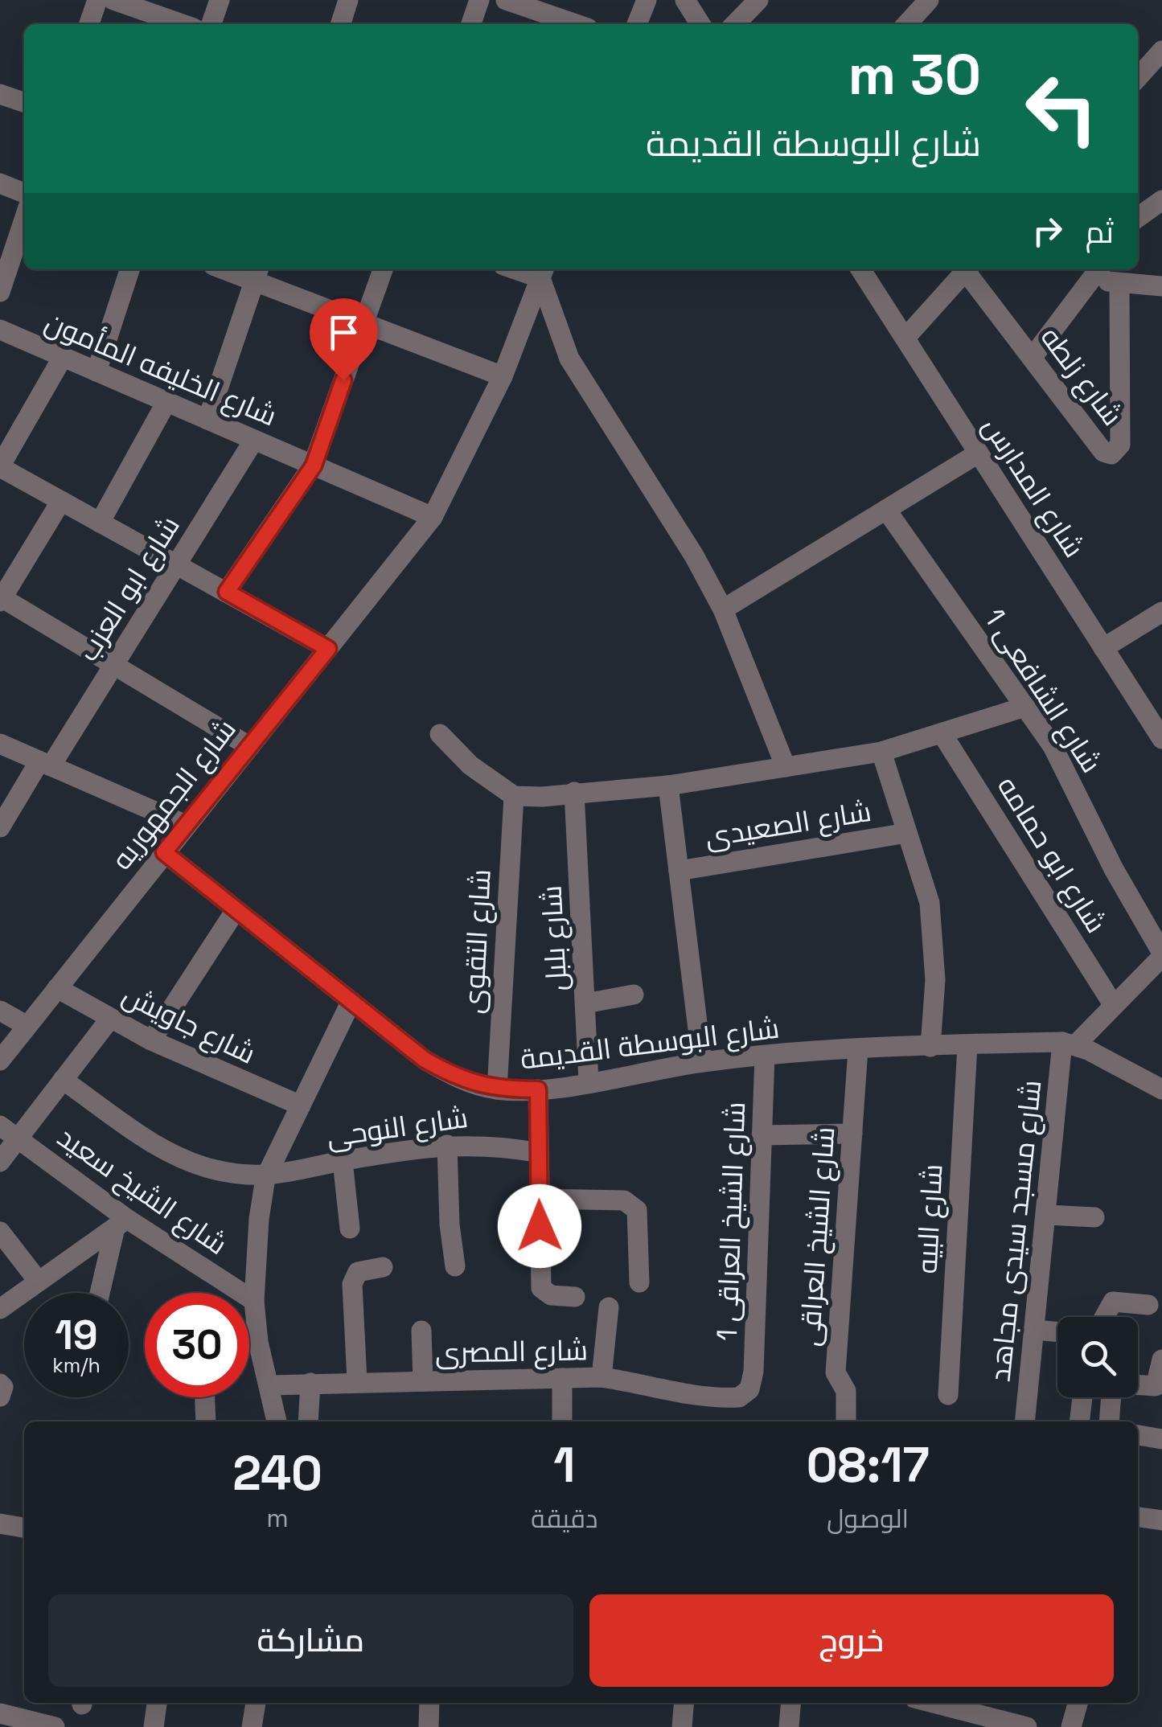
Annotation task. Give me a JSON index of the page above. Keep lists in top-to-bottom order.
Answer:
{
  "streets": {
    "street": [
      "شارع الخليفه المأمون",
      "شارع زلطه",
      "شارع المدارس",
      "شارع ابو العزب",
      "شارع الشافعى 1",
      "شارع الجمهوريه",
      "شارع الصعيدى",
      "شارع ابو حمامه",
      "شارع بلبل",
      "شارع التقوى",
      "شارع جاويش",
      "شارع البوسطة القديمة",
      "شارع النوحى",
      "شارع الشيخ سعيد",
      "شارع البيه",
      "شارع الشيخ العراقى 1",
      "شارع مسجد سيدى مجاهد",
      "شارع الشيخ العراقى",
      "شارع المصرى"
    ]
  },
  "crossings": [
    ["شارع الخليفه المأمون", "شارع ابو العزب"],
    ["شارع الخليفه المأمون", "شارع الجمهوريه"],
    ["شارع الجمهوريه", "شارع جاويش"],
    ["شارع الجمهوريه", "شارع البوسطة القديمة"],
    ["شارع بلبل", "شارع البوسطة القديمة"],
    ["شارع التقوى", "شارع البوسطة القديمة"],
    ["شارع البوسطة القديمة", "شارع البيه"],
    ["شارع البوسطة القديمة", "شارع الشيخ العراقى 1"],
    ["شارع البوسطة القديمة", "شارع مسجد سيدى مجاهد"],
    ["شارع البوسطة القديمة", "شارع الشيخ العراقى"],
    ["شارع الشيخ العراقى 1", "شارع المصرى"]
  ],
  "page": {
    "turn": ["30 m", "شارع البوسطة القديمة"],
    "then": "ثم",
    "speed": "19 km/h",
    "limit": "30",
    "eta": [
      "08:17",
      "الوصول",
      "1",
      "دقيقة",
      "240",
      "m"
    ],
    "buttons": ["خروج", "مشاركة"]
  }
}
